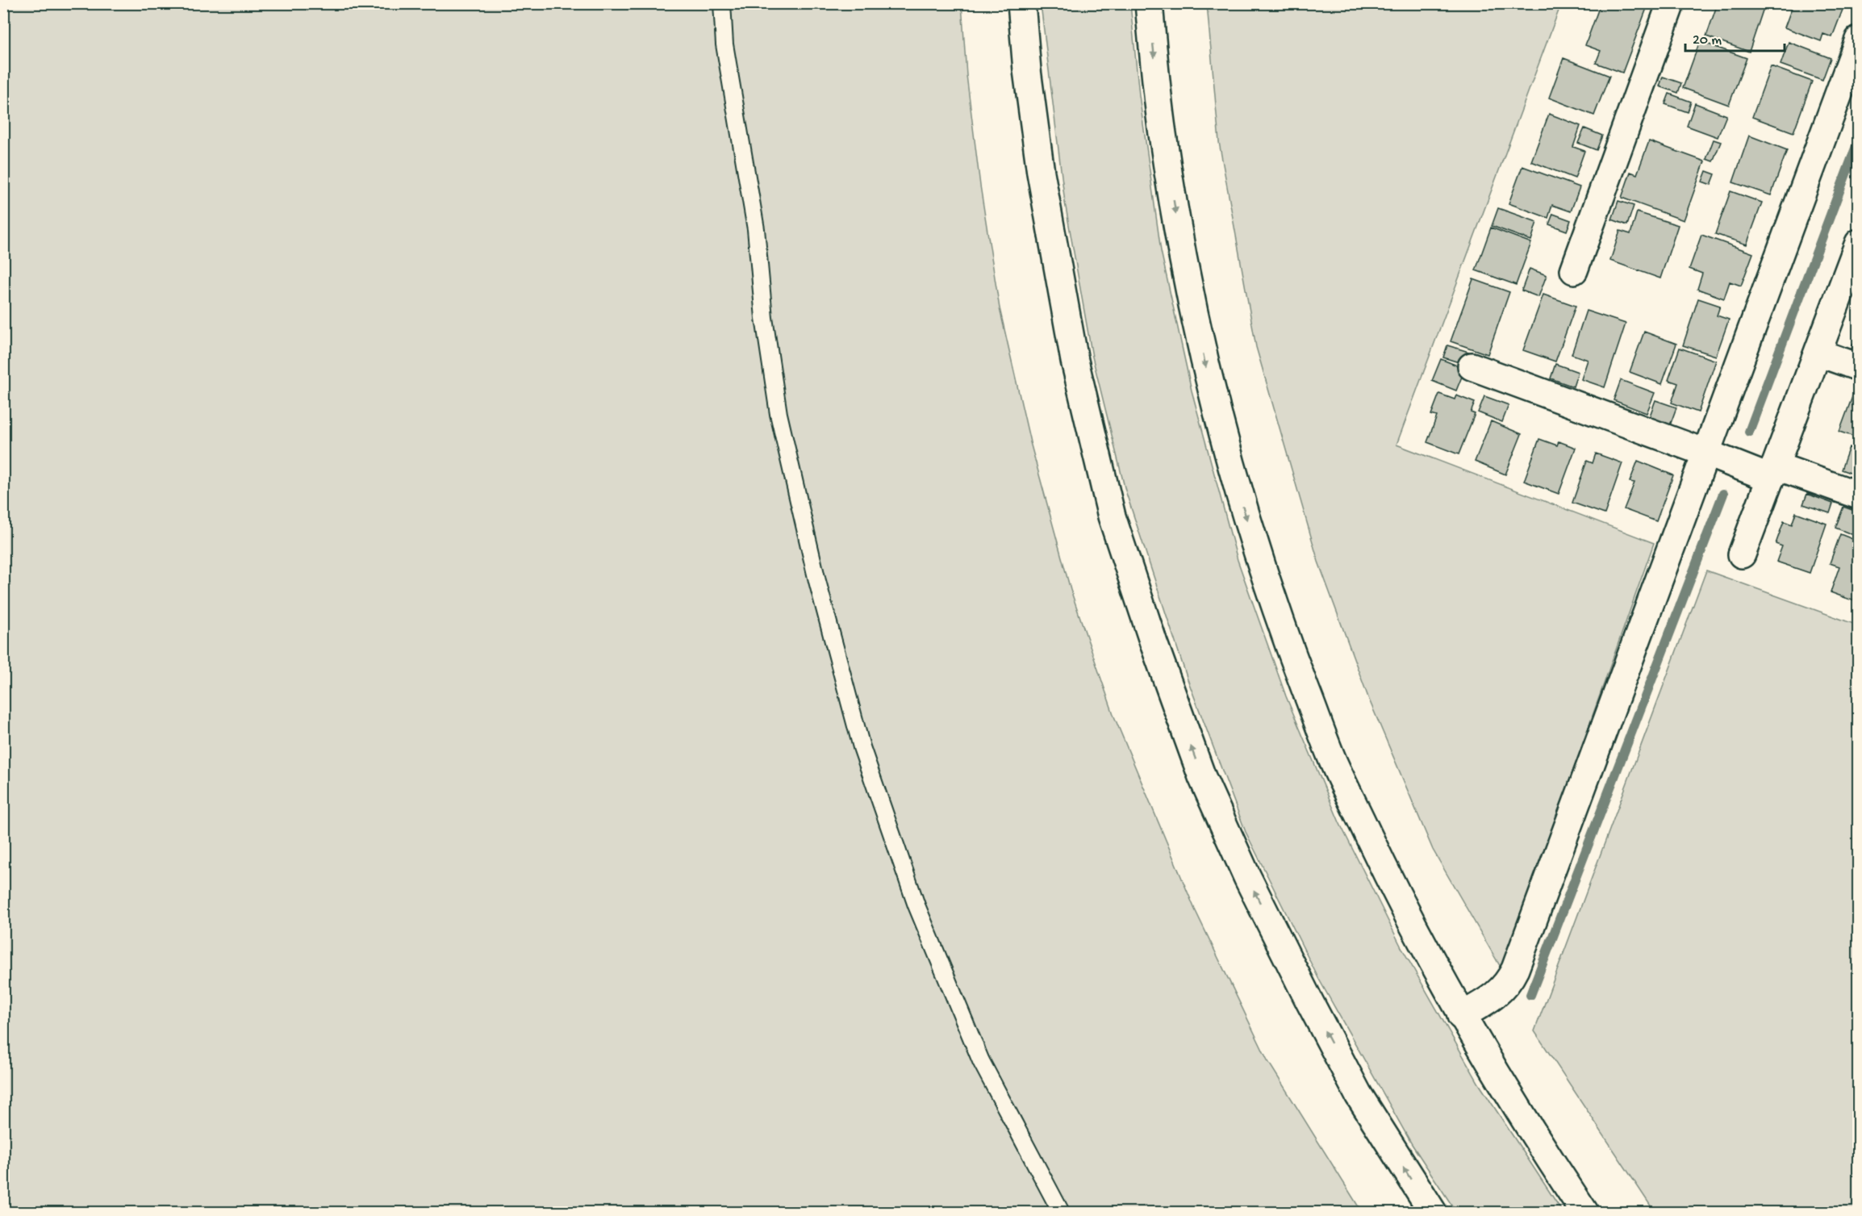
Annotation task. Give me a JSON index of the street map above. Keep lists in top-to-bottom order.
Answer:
{
  "scale_bar": "20 m"
}
